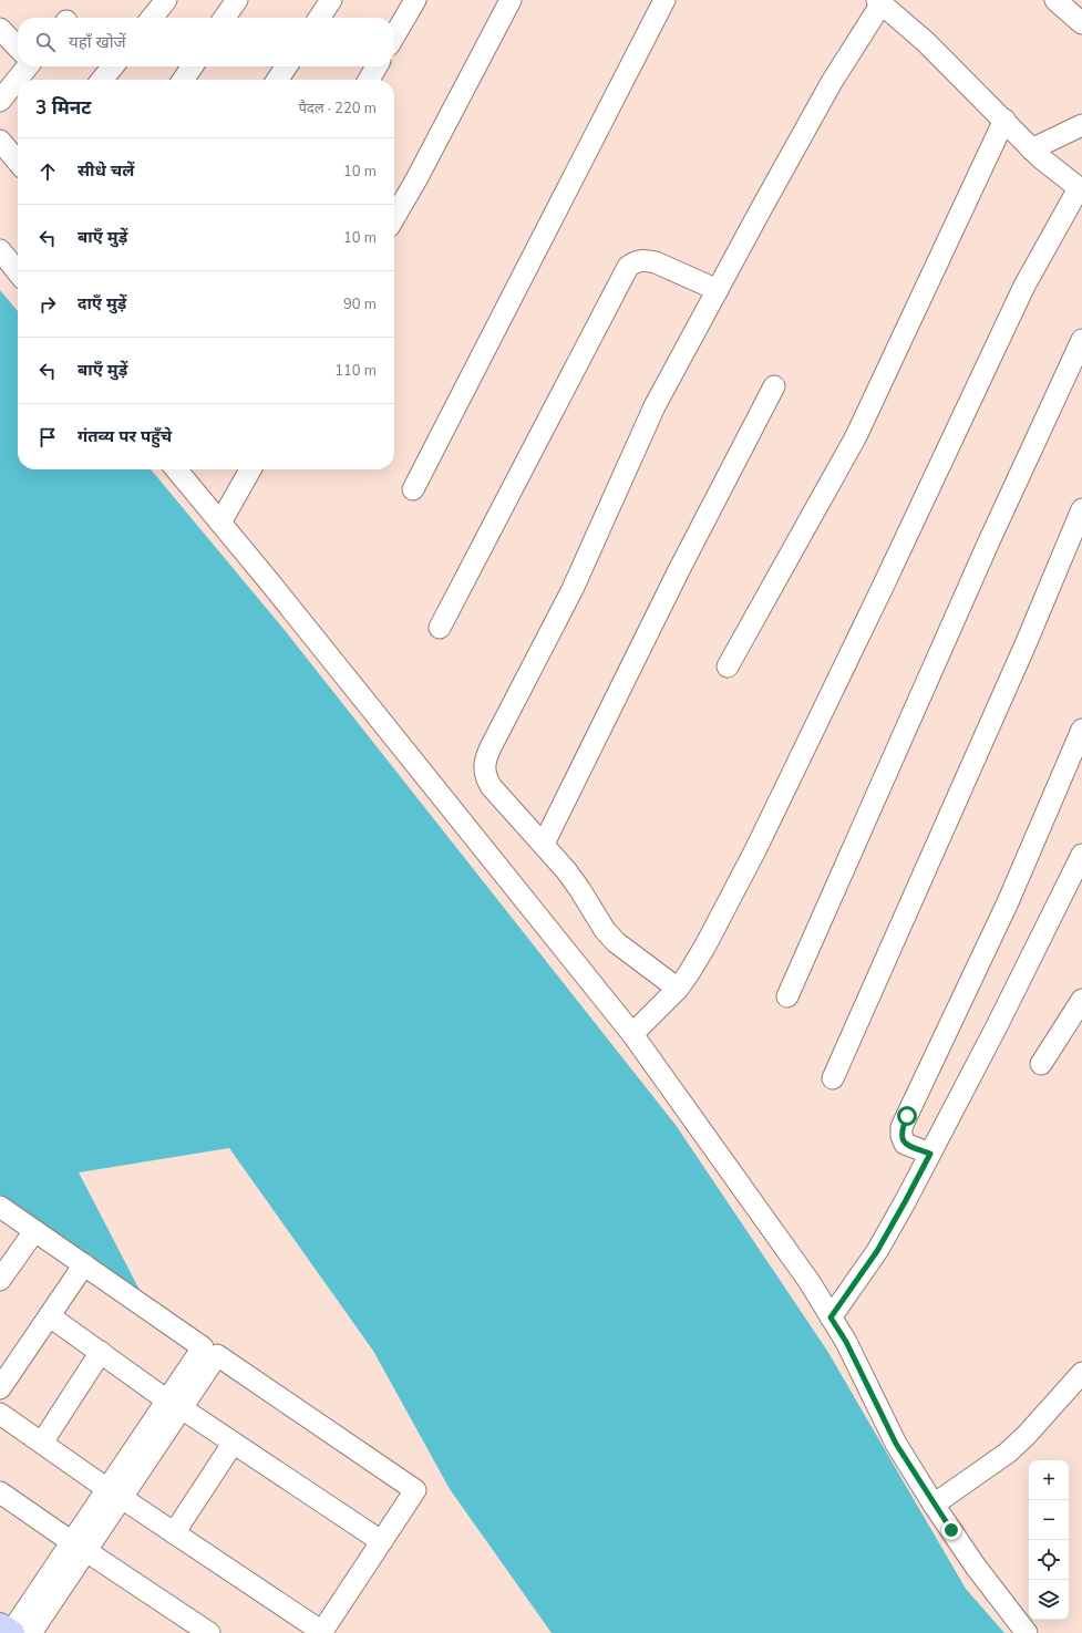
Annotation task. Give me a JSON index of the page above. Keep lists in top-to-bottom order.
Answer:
{
  "page": {
    "search": "यहाँ खोजें",
    "heading": ["3 मिनट", "पैदल · 220 m"],
    "list": [
      ["सीधे चलें", "10 m"],
      ["बाएँ मुड़ें", "10 m"],
      ["दाएँ मुड़ें", "90 m"],
      ["बाएँ मुड़ें", "110 m"],
      "गंतव्य पर पहुँचे"
    ],
    "map_buttons": ["+", "−"]
  }
}
